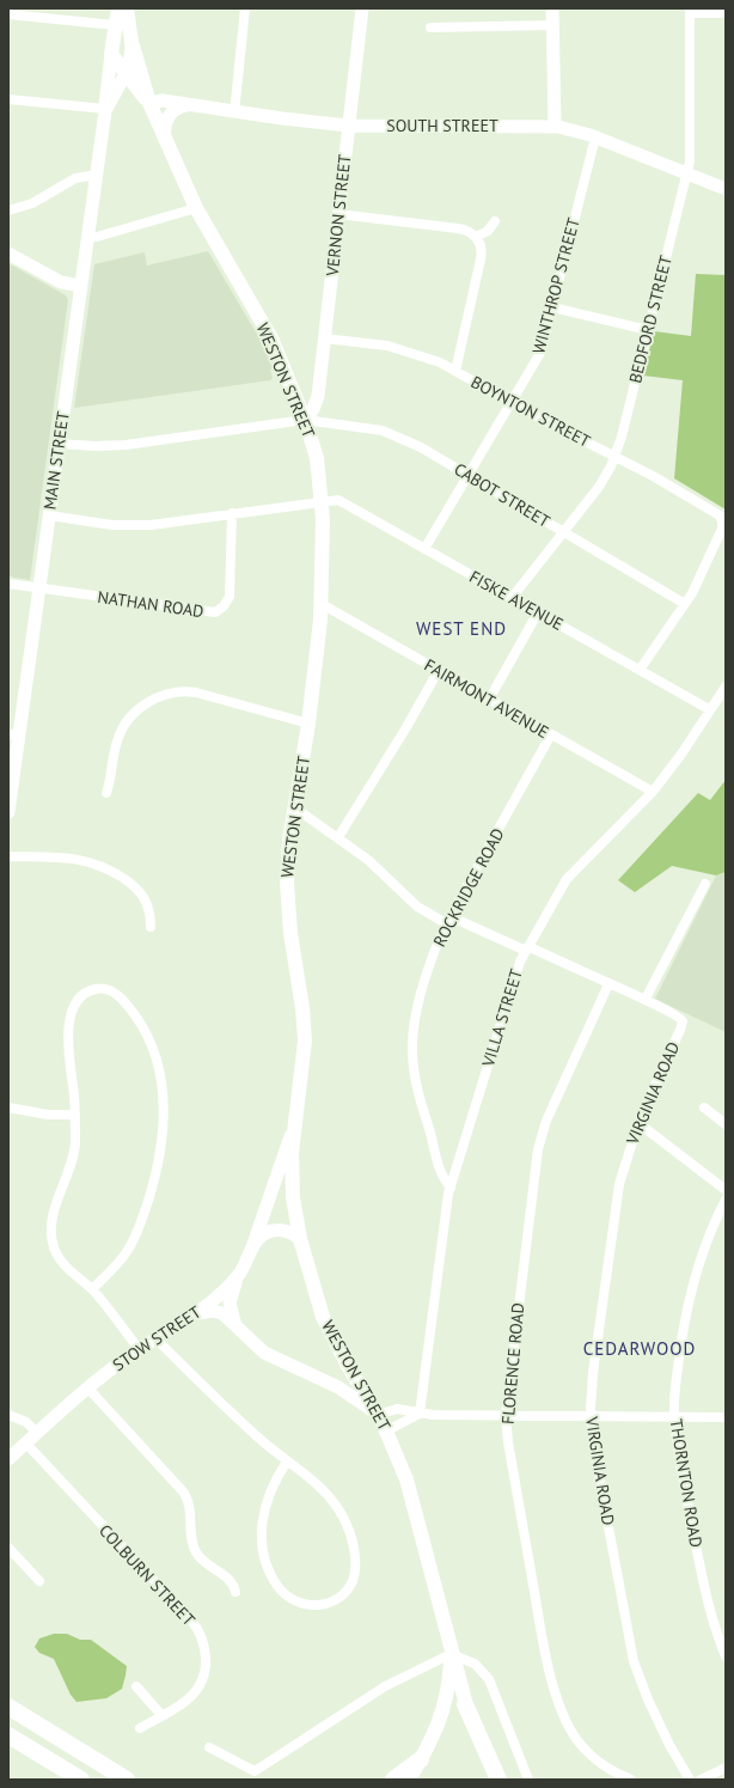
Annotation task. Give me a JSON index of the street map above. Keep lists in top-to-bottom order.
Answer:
{
  "streets": {
    "main road": ["WESTON STREET"],
    "street": [
      "SOUTH STREET",
      "VERNON STREET",
      "WINTHROP STREET",
      "BEDFORD STREET",
      "BOYNTON STREET",
      "MAIN STREET",
      "CABOT STREET",
      "FISKE AVENUE",
      "NATHAN ROAD",
      "FAIRMONT AVENUE",
      "ROCKRIDGE ROAD",
      "VILLA STREET",
      "VIRGINIA ROAD",
      "STOW STREET",
      "FLORENCE ROAD",
      "THORNTON ROAD",
      "COLBURN STREET"
    ]
  },
  "crossings": [
    ["SOUTH STREET", "VERNON STREET"],
    ["SOUTH STREET", "WINTHROP STREET"],
    ["SOUTH STREET", "BEDFORD STREET"],
    ["SOUTH STREET", "WESTON STREET"],
    ["VERNON STREET", "WESTON STREET"],
    ["VERNON STREET", "BOYNTON STREET"],
    ["VERNON STREET", "CABOT STREET"],
    ["WINTHROP STREET", "BOYNTON STREET"],
    ["WINTHROP STREET", "CABOT STREET"],
    ["WINTHROP STREET", "FISKE AVENUE"],
    ["BEDFORD STREET", "BOYNTON STREET"],
    ["BEDFORD STREET", "CABOT STREET"],
    ["BEDFORD STREET", "FISKE AVENUE"],
    ["WESTON STREET", "MAIN STREET"],
    ["WESTON STREET", "CABOT STREET"],
    ["WESTON STREET", "FISKE AVENUE"],
    ["WESTON STREET", "FAIRMONT AVENUE"],
    ["WESTON STREET", "STOW STREET"],
    ["BOYNTON STREET", "CABOT STREET"],
    ["MAIN STREET", "CABOT STREET"],
    ["MAIN STREET", "FISKE AVENUE"],
    ["MAIN STREET", "NATHAN ROAD"],
    ["FISKE AVENUE", "NATHAN ROAD"],
    ["FISKE AVENUE", "VILLA STREET"],
    ["FAIRMONT AVENUE", "ROCKRIDGE ROAD"],
    ["FAIRMONT AVENUE", "VILLA STREET"],
    ["ROCKRIDGE ROAD", "VILLA STREET"],
    ["STOW STREET", "COLBURN STREET"]
  ],
  "districts": ["WEST END", "CEDARWOOD"]
}
